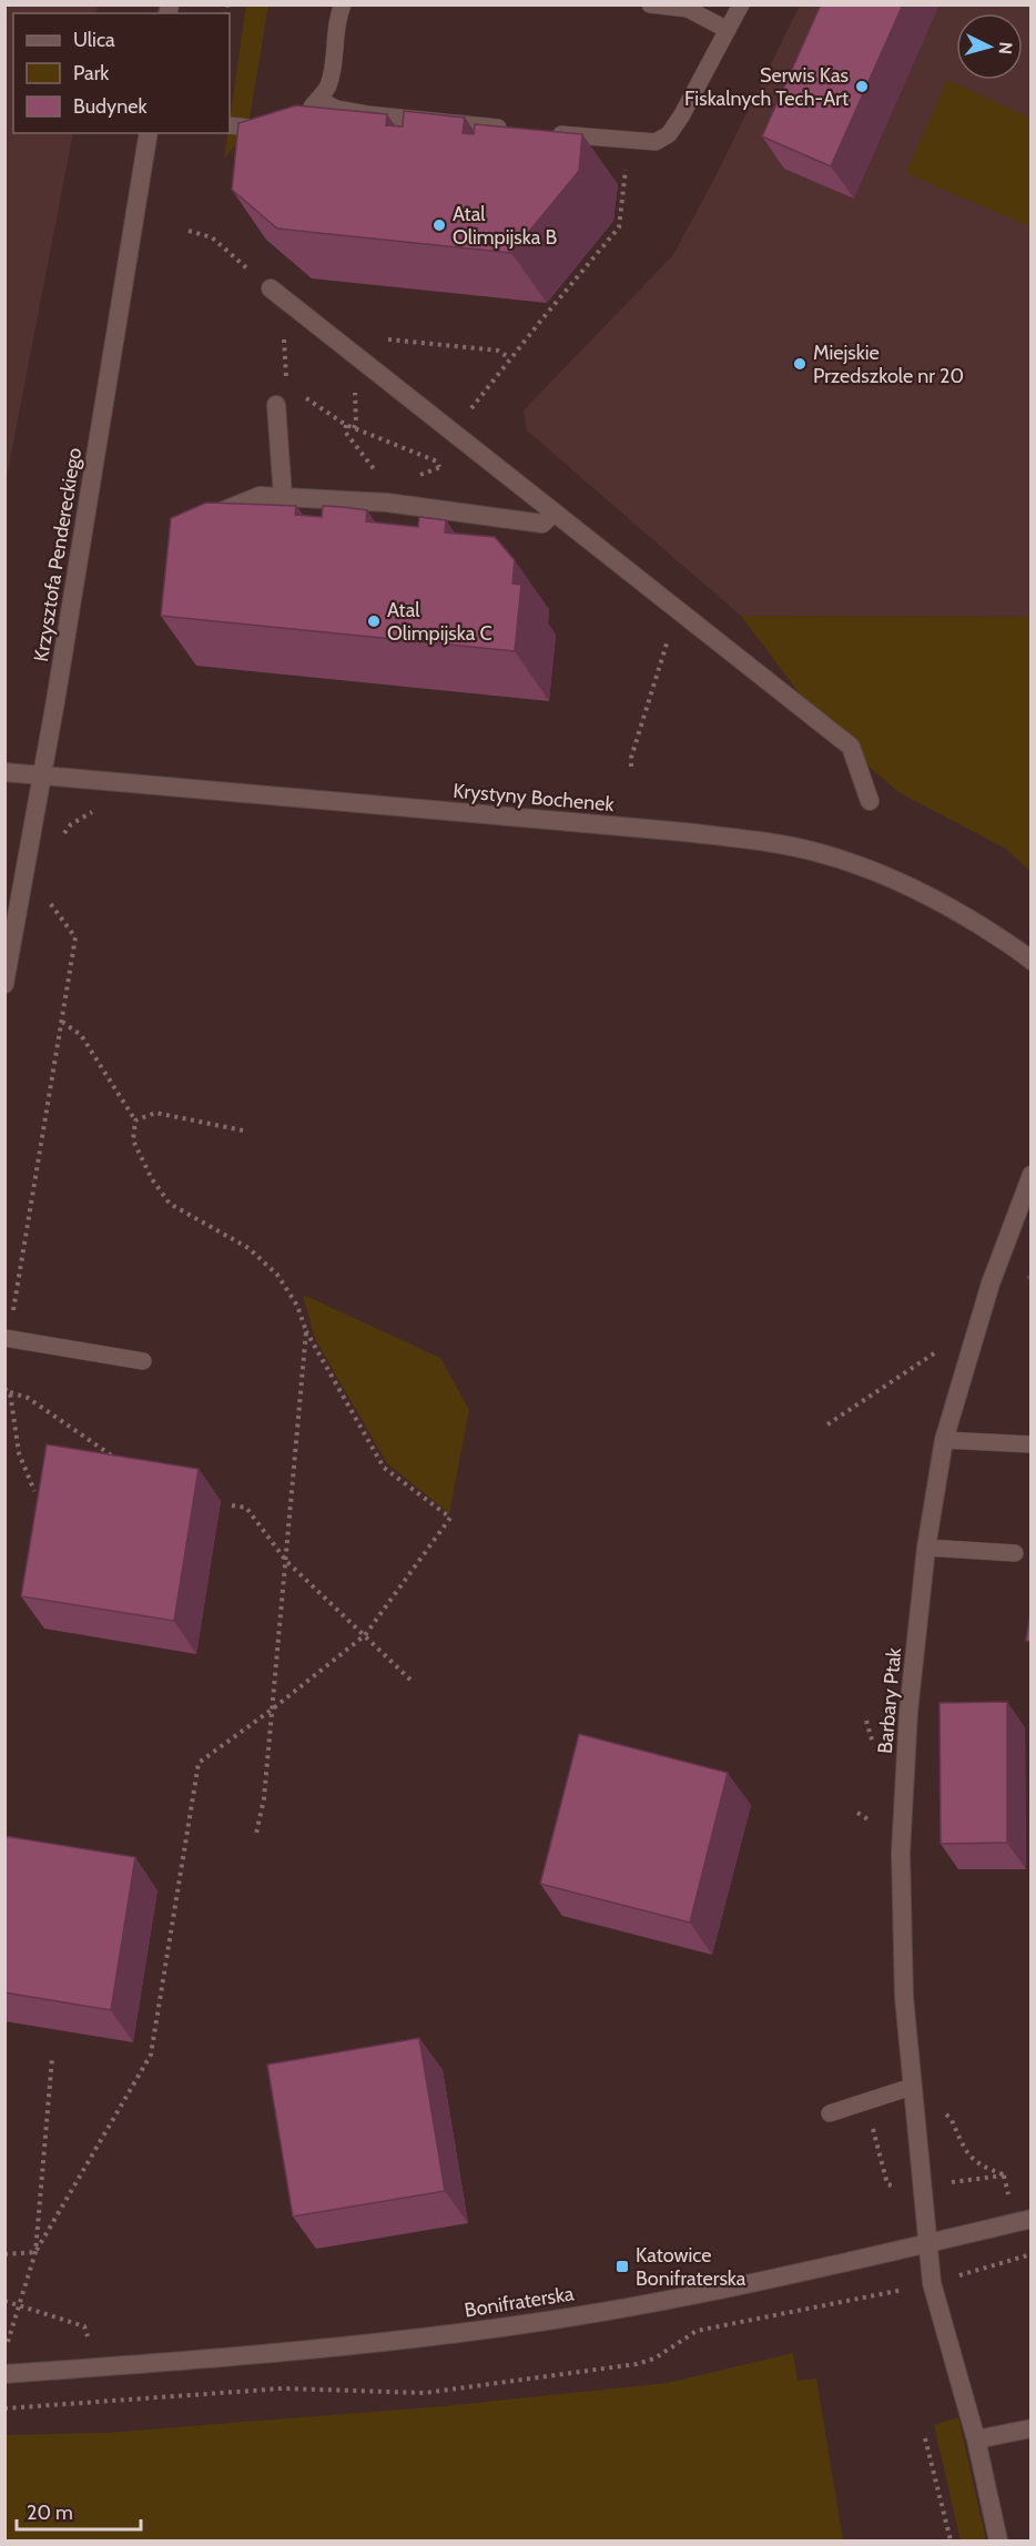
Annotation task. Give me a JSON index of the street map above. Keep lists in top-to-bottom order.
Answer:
{
  "streets": {
    "street": [
      "Krzysztofa Pendereckiego",
      "Krystyny Bochenek",
      "Barbary Ptak",
      "Bonifraterska"
    ]
  },
  "crossings": [
    ["Krzysztofa Pendereckiego", "Krystyny Bochenek"],
    ["Barbary Ptak", "Bonifraterska"]
  ],
  "places": {
    "other": [
      "Serwis Kas Fiskalnych Tech-Art",
      "Atal Olimpijska B",
      "Miejskie Przedszkole nr 20",
      "Atal Olimpijska C"
    ],
    "transit": ["Katowice Bonifraterska"]
  },
  "legend": ["Ulica", "Park", "Budynek"],
  "scale_bar": "20 m",
  "north": "right"
}
